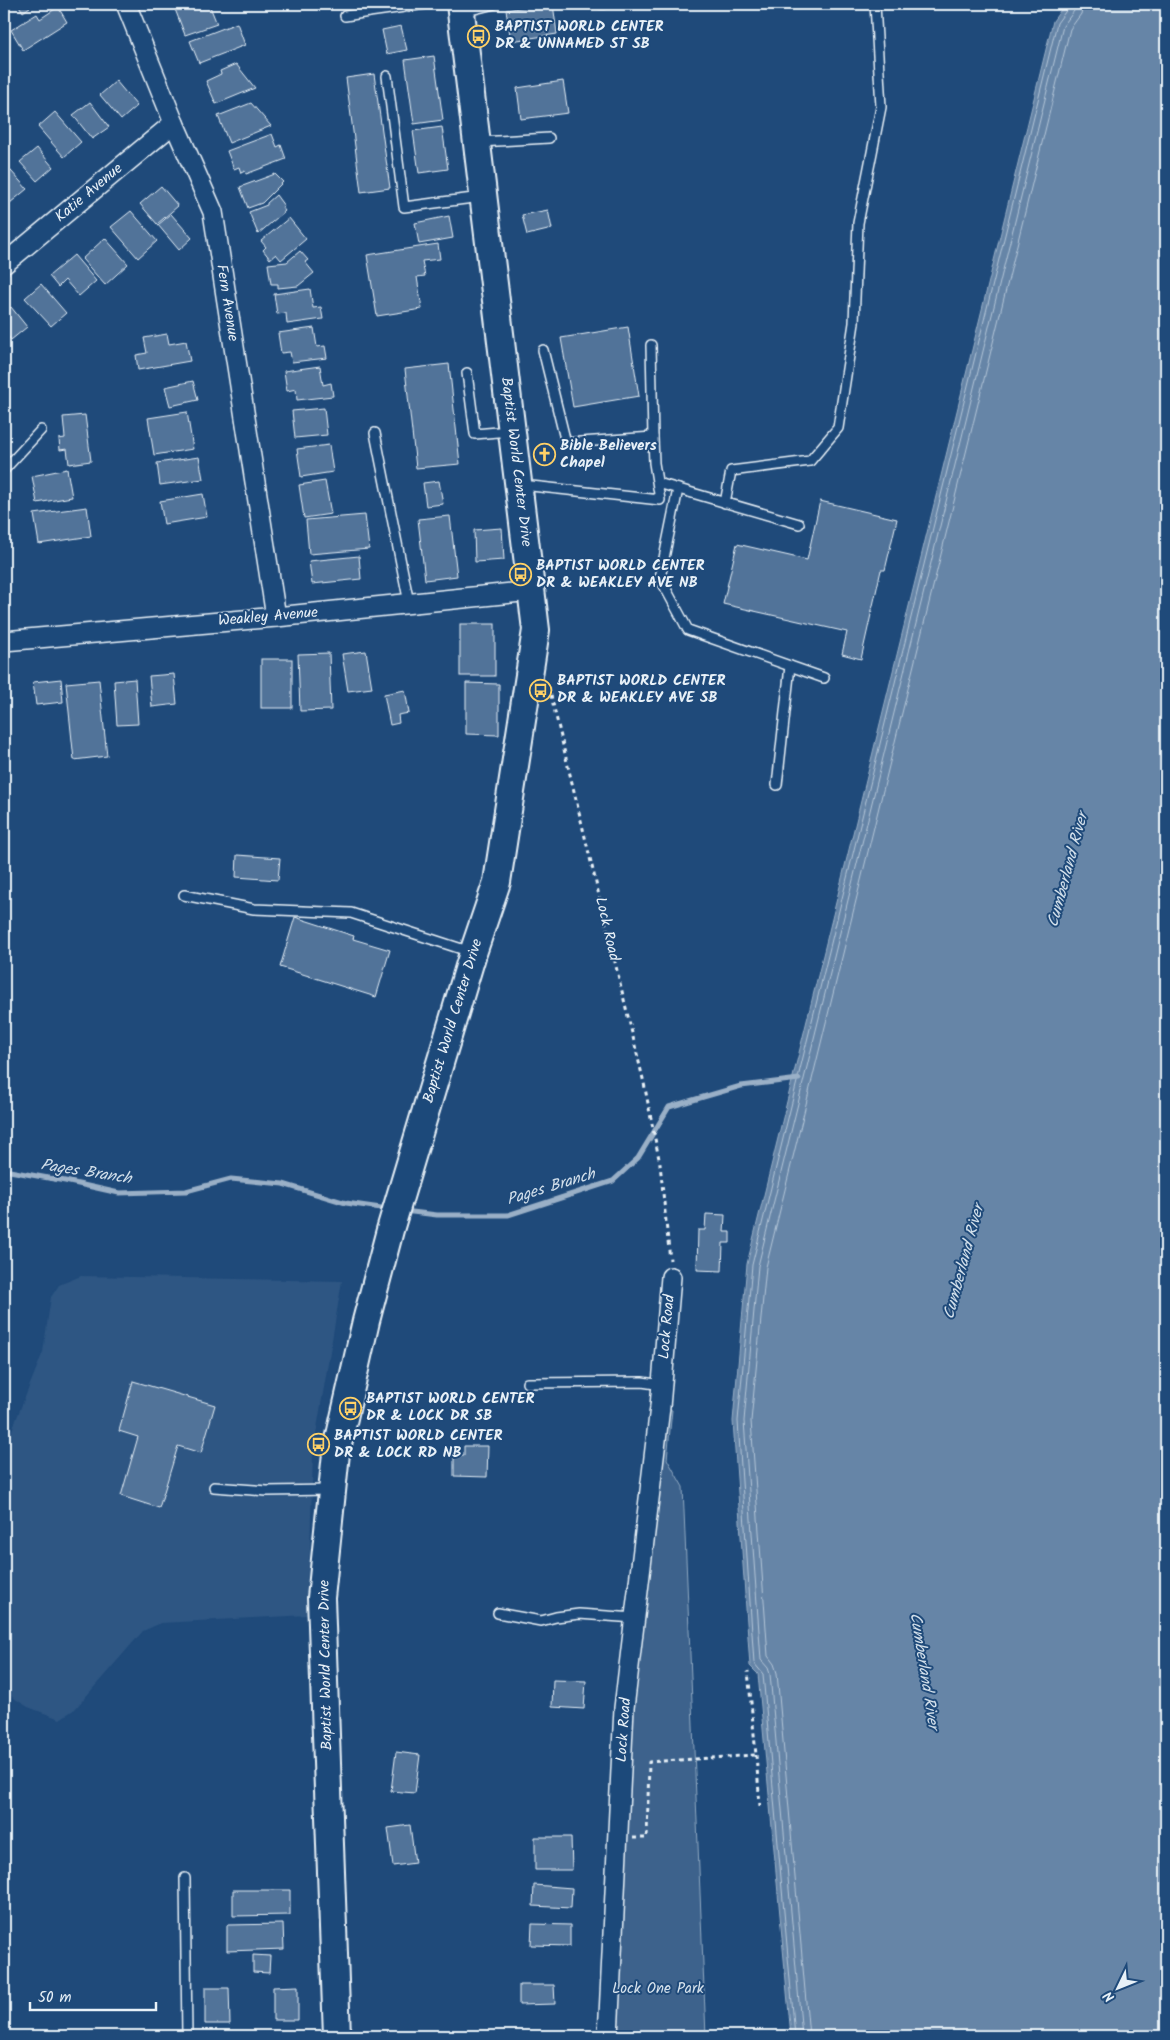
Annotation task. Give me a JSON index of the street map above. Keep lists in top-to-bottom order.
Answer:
{
  "streets": {
    "street": [
      "Katie Avenue",
      "Fern Avenue",
      "Baptist World Center Drive",
      "Weakley Avenue",
      "Lock Road"
    ]
  },
  "crossings": [
    ["Katie Avenue", "Fern Avenue"],
    ["Fern Avenue", "Weakley Avenue"],
    ["Baptist World Center Drive", "Weakley Avenue"]
  ],
  "water": ["Cumberland River", "Pages Branch"],
  "parks": ["Lock One Park"],
  "places": {
    "bus stop": [
      "BAPTIST WORLD CENTER DR & UNNAMED ST SB",
      "BAPTIST WORLD CENTER DR & WEAKLEY AVE NB",
      "BAPTIST WORLD CENTER DR & WEAKLEY AVE SB",
      "BAPTIST WORLD CENTER DR & LOCK DR SB",
      "BAPTIST WORLD CENTER DR & LOCK RD NB"
    ],
    "church": ["Bible Believers Chapel"]
  },
  "scale_bar": "50 m",
  "north": "bottom left"
}
